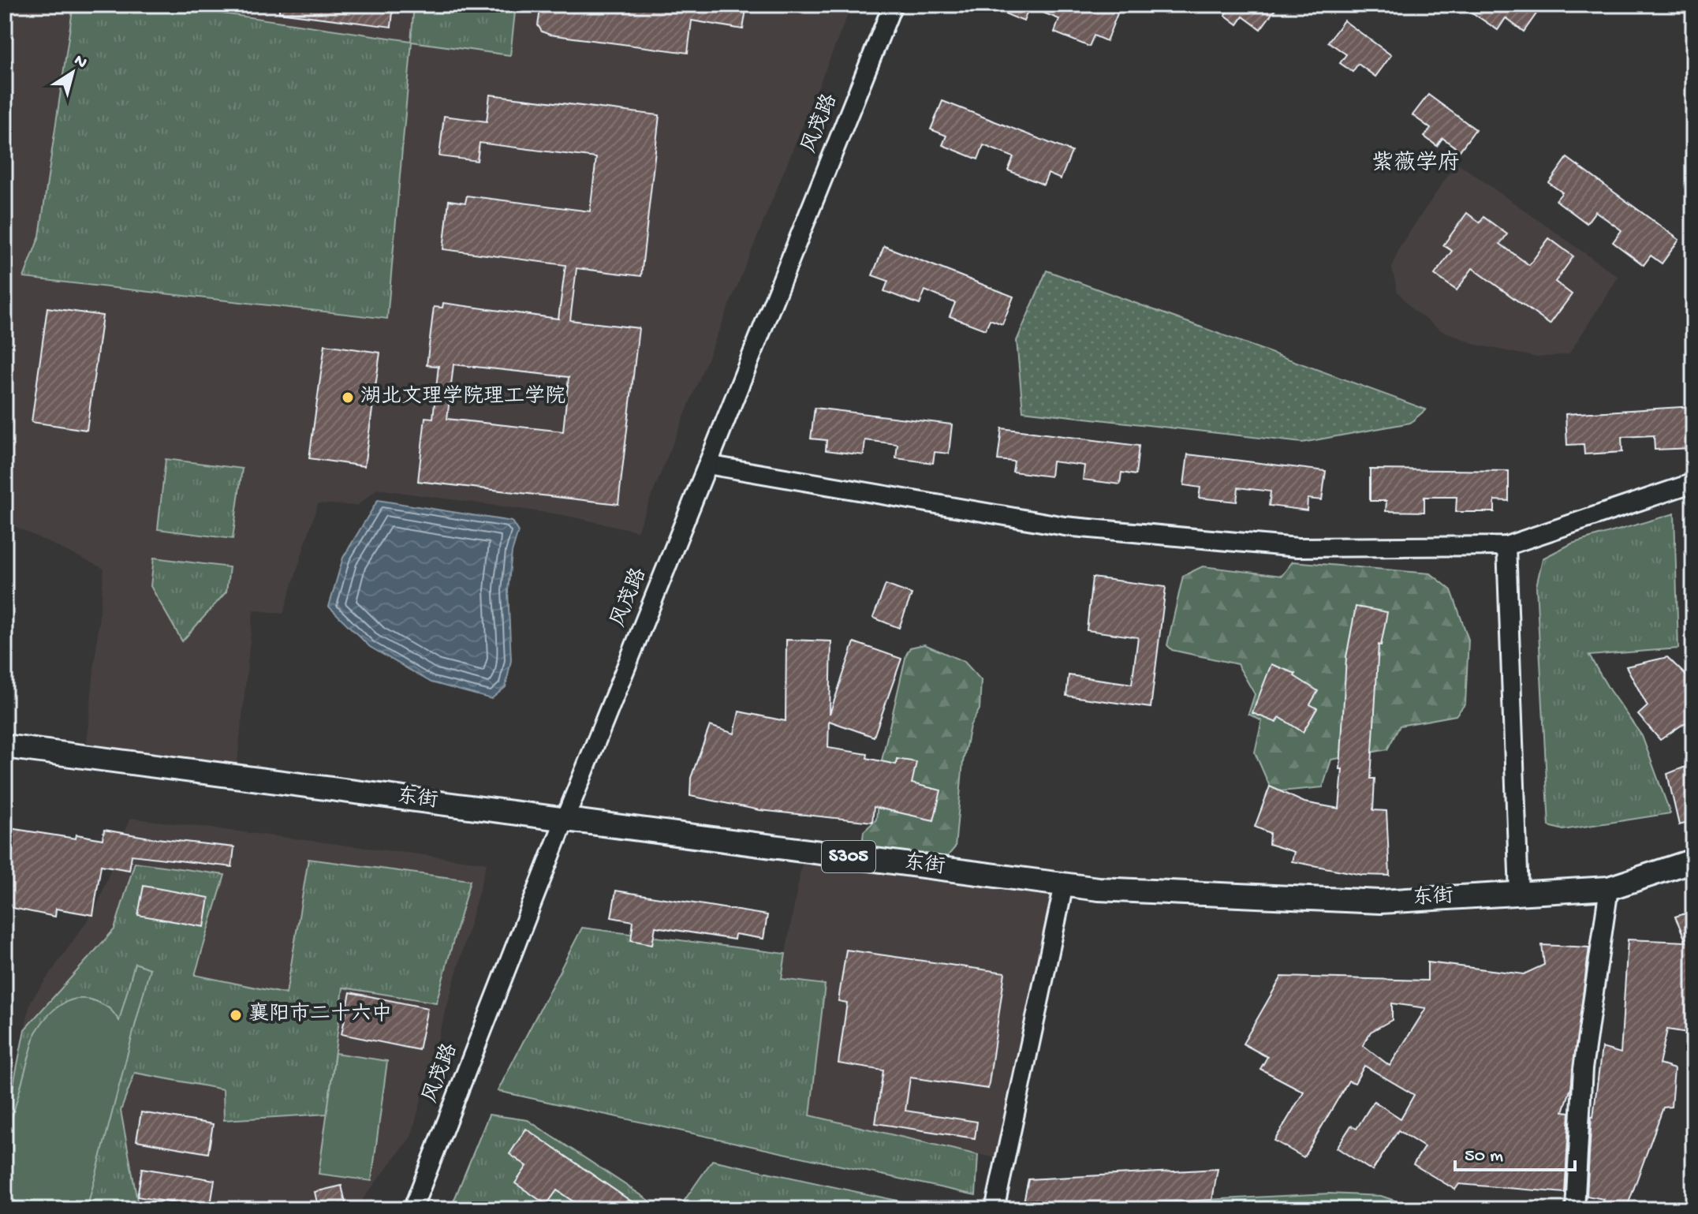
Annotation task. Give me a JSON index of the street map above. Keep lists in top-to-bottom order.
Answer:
{
  "streets": {
    "main road": ["东街", "S305"],
    "street": ["风茂路"]
  },
  "crossings": [
    ["风茂路", "东街"]
  ],
  "districts": ["紫薇学府"],
  "places": ["湖北文理学院理工学院", "襄阳市二十六中"],
  "scale_bar": "50 m",
  "north": "top right"
}
